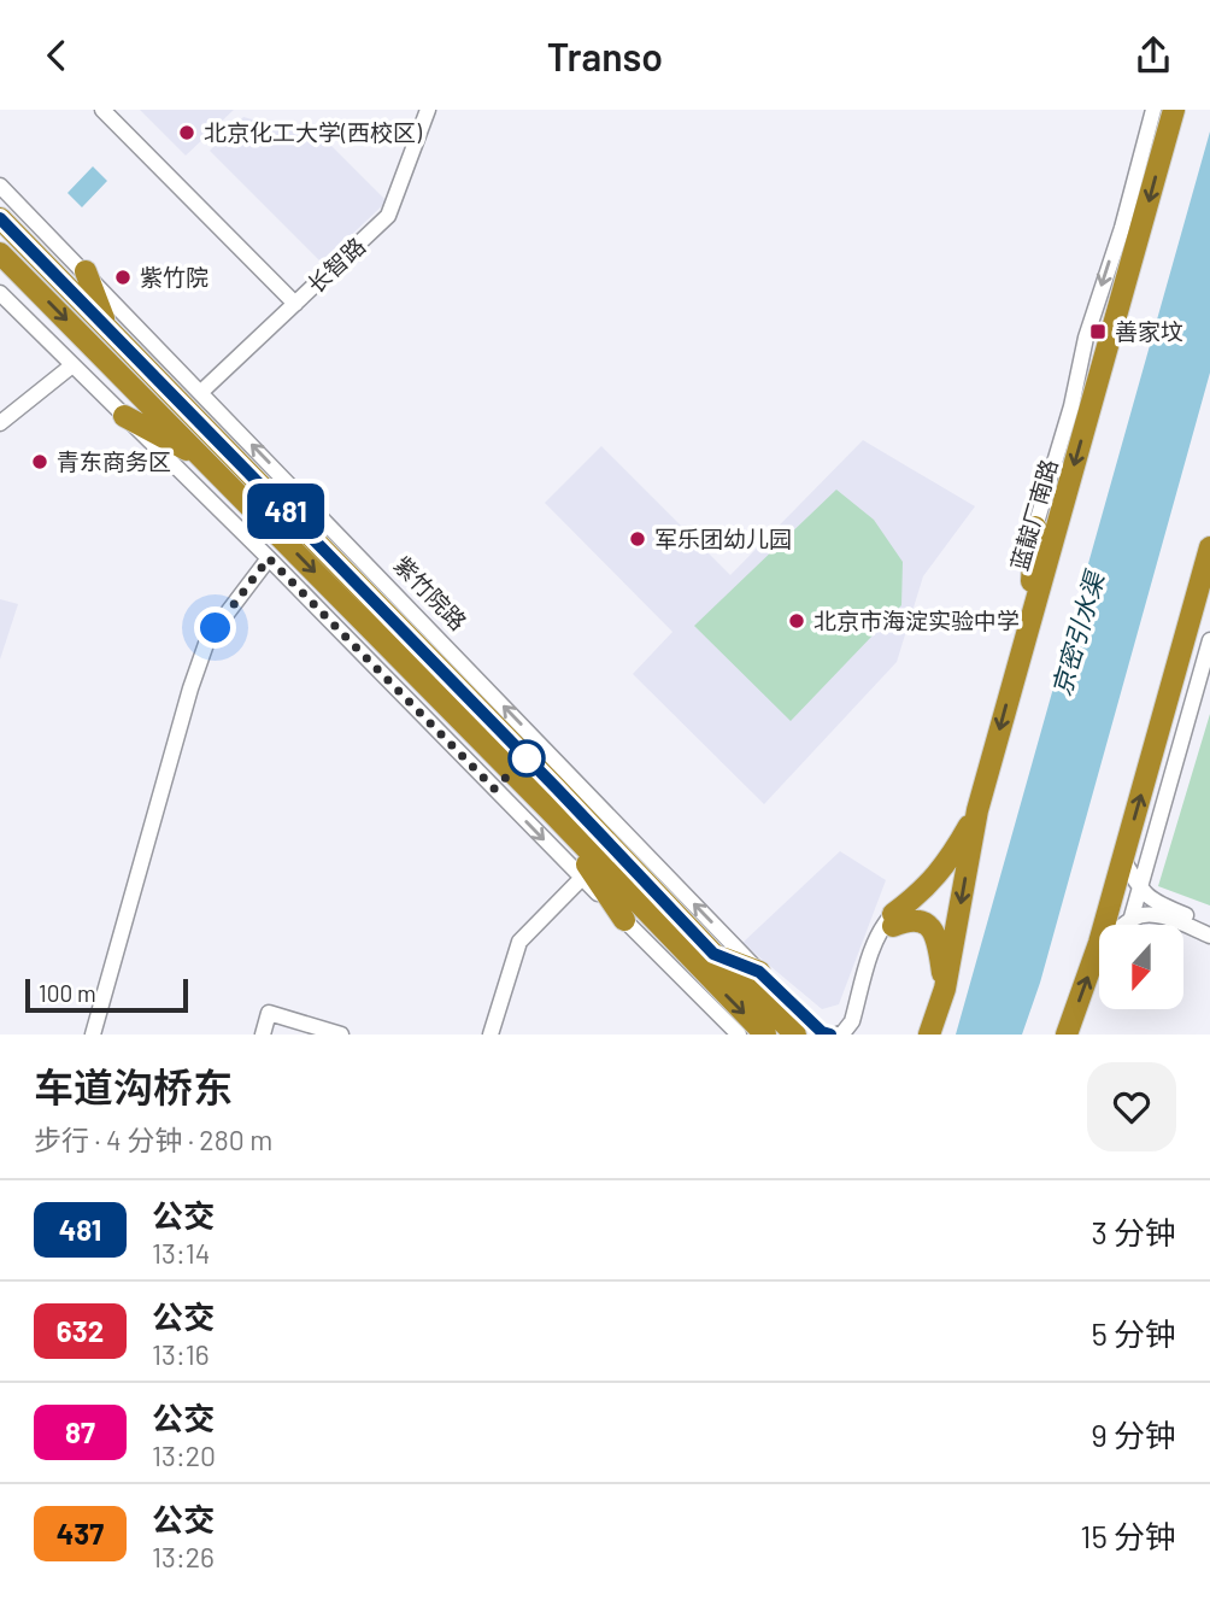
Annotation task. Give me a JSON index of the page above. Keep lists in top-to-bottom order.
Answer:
{
  "streets": {
    "highway": ["蓝靛厂南路", "紫竹院路"],
    "street": ["长智路"]
  },
  "crossings": [
    ["长智路", "紫竹院路"]
  ],
  "one_way": ["蓝靛厂南路"],
  "water": ["京密引水渠"],
  "places": {
    "other": [
      "北京化工大学(西校区)",
      "紫竹院",
      "青东商务区",
      "军乐团幼儿园",
      "北京市海淀实验中学"
    ],
    "transit": ["善家坟"]
  },
  "lines": ["bus line 481"],
  "scale_bar": "100 m",
  "north": "bottom",
  "page": {
    "header": "Transo",
    "on_map": "481",
    "scale": "100 m",
    "heading": ["车道沟桥东", "步行 · 4 分钟 · 280 m"],
    "list": [
      {
        "mark": "481",
        "name": "公交",
        "note": "13:14",
        "value": "3 分钟"
      },
      {
        "mark": "632",
        "name": "公交",
        "note": "13:16",
        "value": "5 分钟"
      },
      {
        "mark": "87",
        "name": "公交",
        "note": "13:20",
        "value": "9 分钟"
      },
      {
        "mark": "437",
        "name": "公交",
        "note": "13:26",
        "value": "15 分钟"
      }
    ]
  }
}
